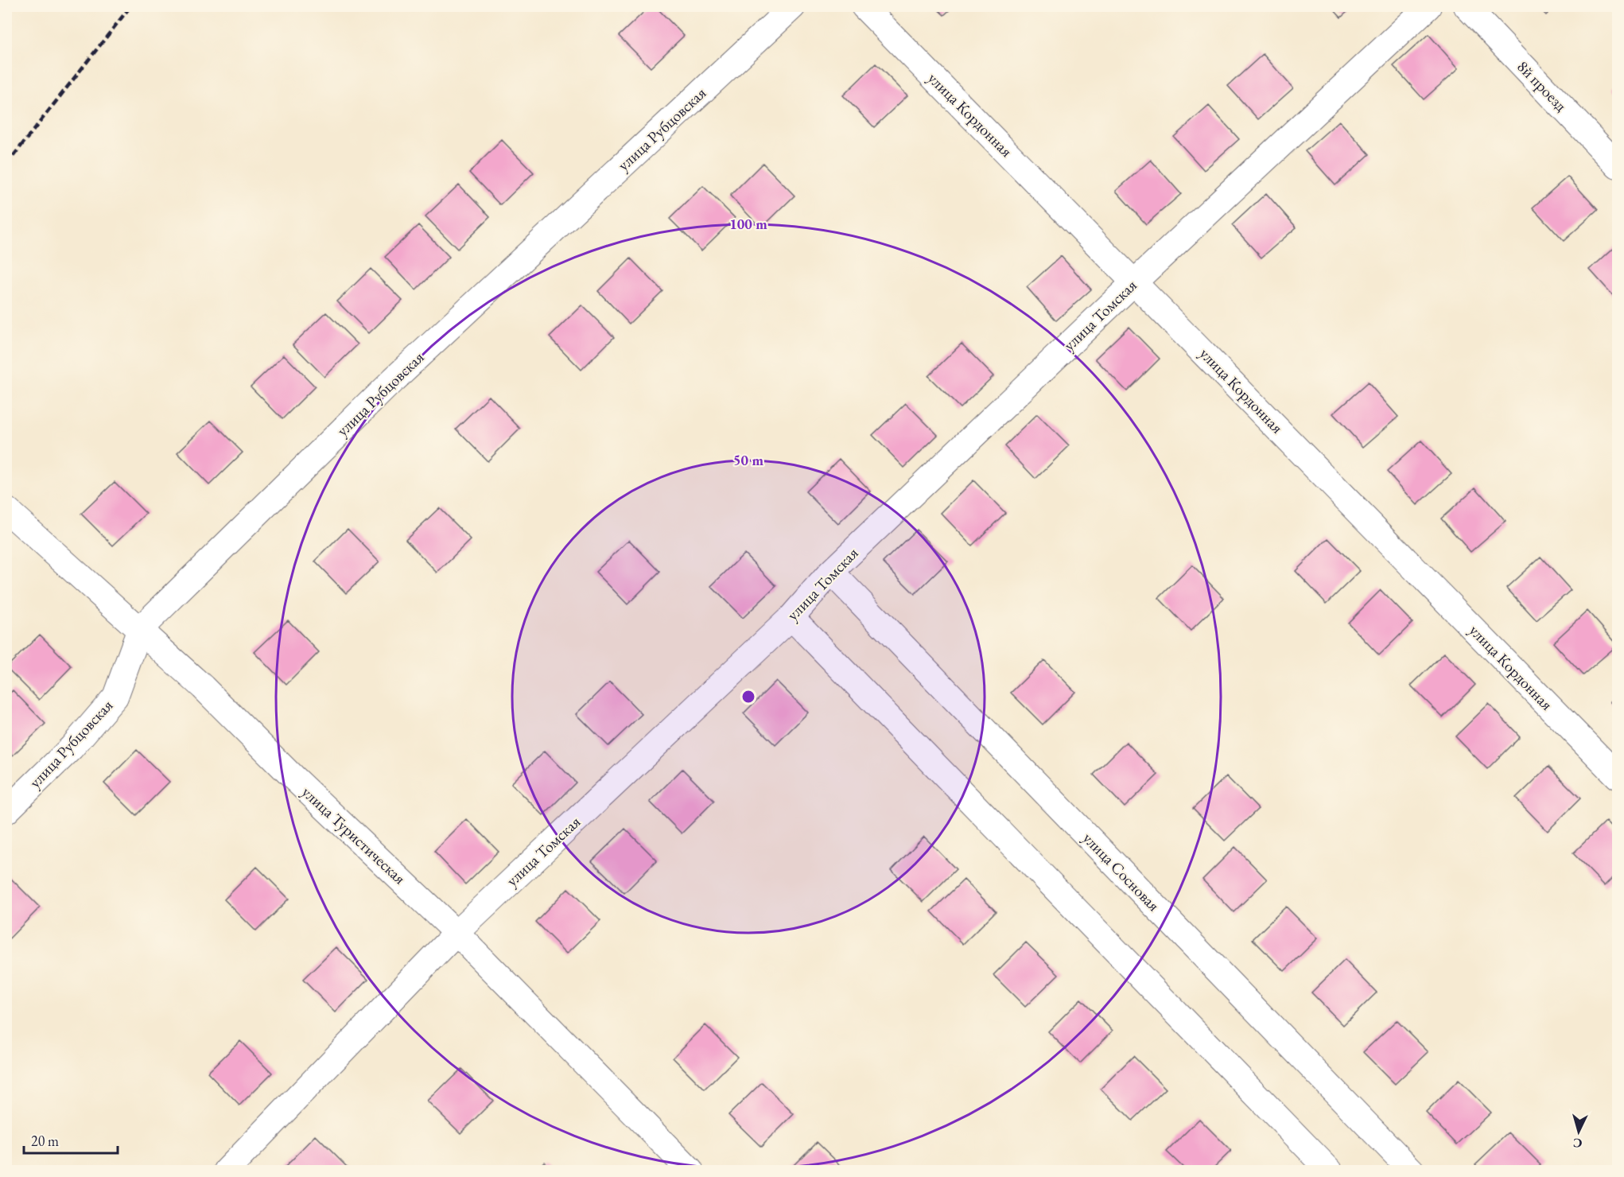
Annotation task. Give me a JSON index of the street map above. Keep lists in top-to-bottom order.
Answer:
{
  "streets": {
    "street": [
      "8й проезд",
      "улица Кордонная",
      "улица Рубцовская",
      "улица Томская",
      "улица Туристическая",
      "улица Сосновая"
    ]
  },
  "crossings": [
    ["улица Кордонная", "улица Томская"],
    ["улица Рубцовская", "улица Туристическая"],
    ["улица Томская", "улица Туристическая"],
    ["улица Томская", "улица Сосновая"]
  ],
  "scale_bar": "20 m",
  "north": "bottom",
  "rings": ["100 m", "50 m"]
}
